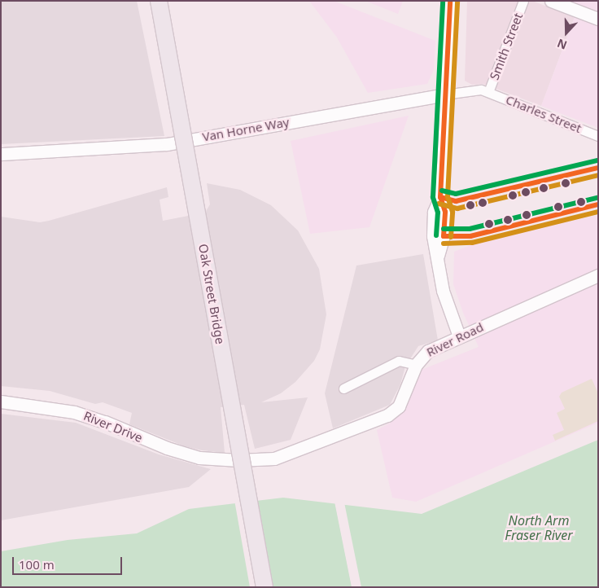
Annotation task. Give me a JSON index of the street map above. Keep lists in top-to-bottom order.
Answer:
{
  "streets": {
    "highway": ["Oak Street Bridge"],
    "street": [
      "Smith Street",
      "Charles Street",
      "Van Horne Way",
      "River Road",
      "River Drive"
    ]
  },
  "crossings": [
    ["Smith Street", "Charles Street"],
    ["Smith Street", "Van Horne Way"],
    ["Charles Street", "Van Horne Way"],
    ["River Road", "River Drive"]
  ],
  "water": ["North Arm Fraser River"],
  "scale_bar": "100 m",
  "north": "bottom"
}
